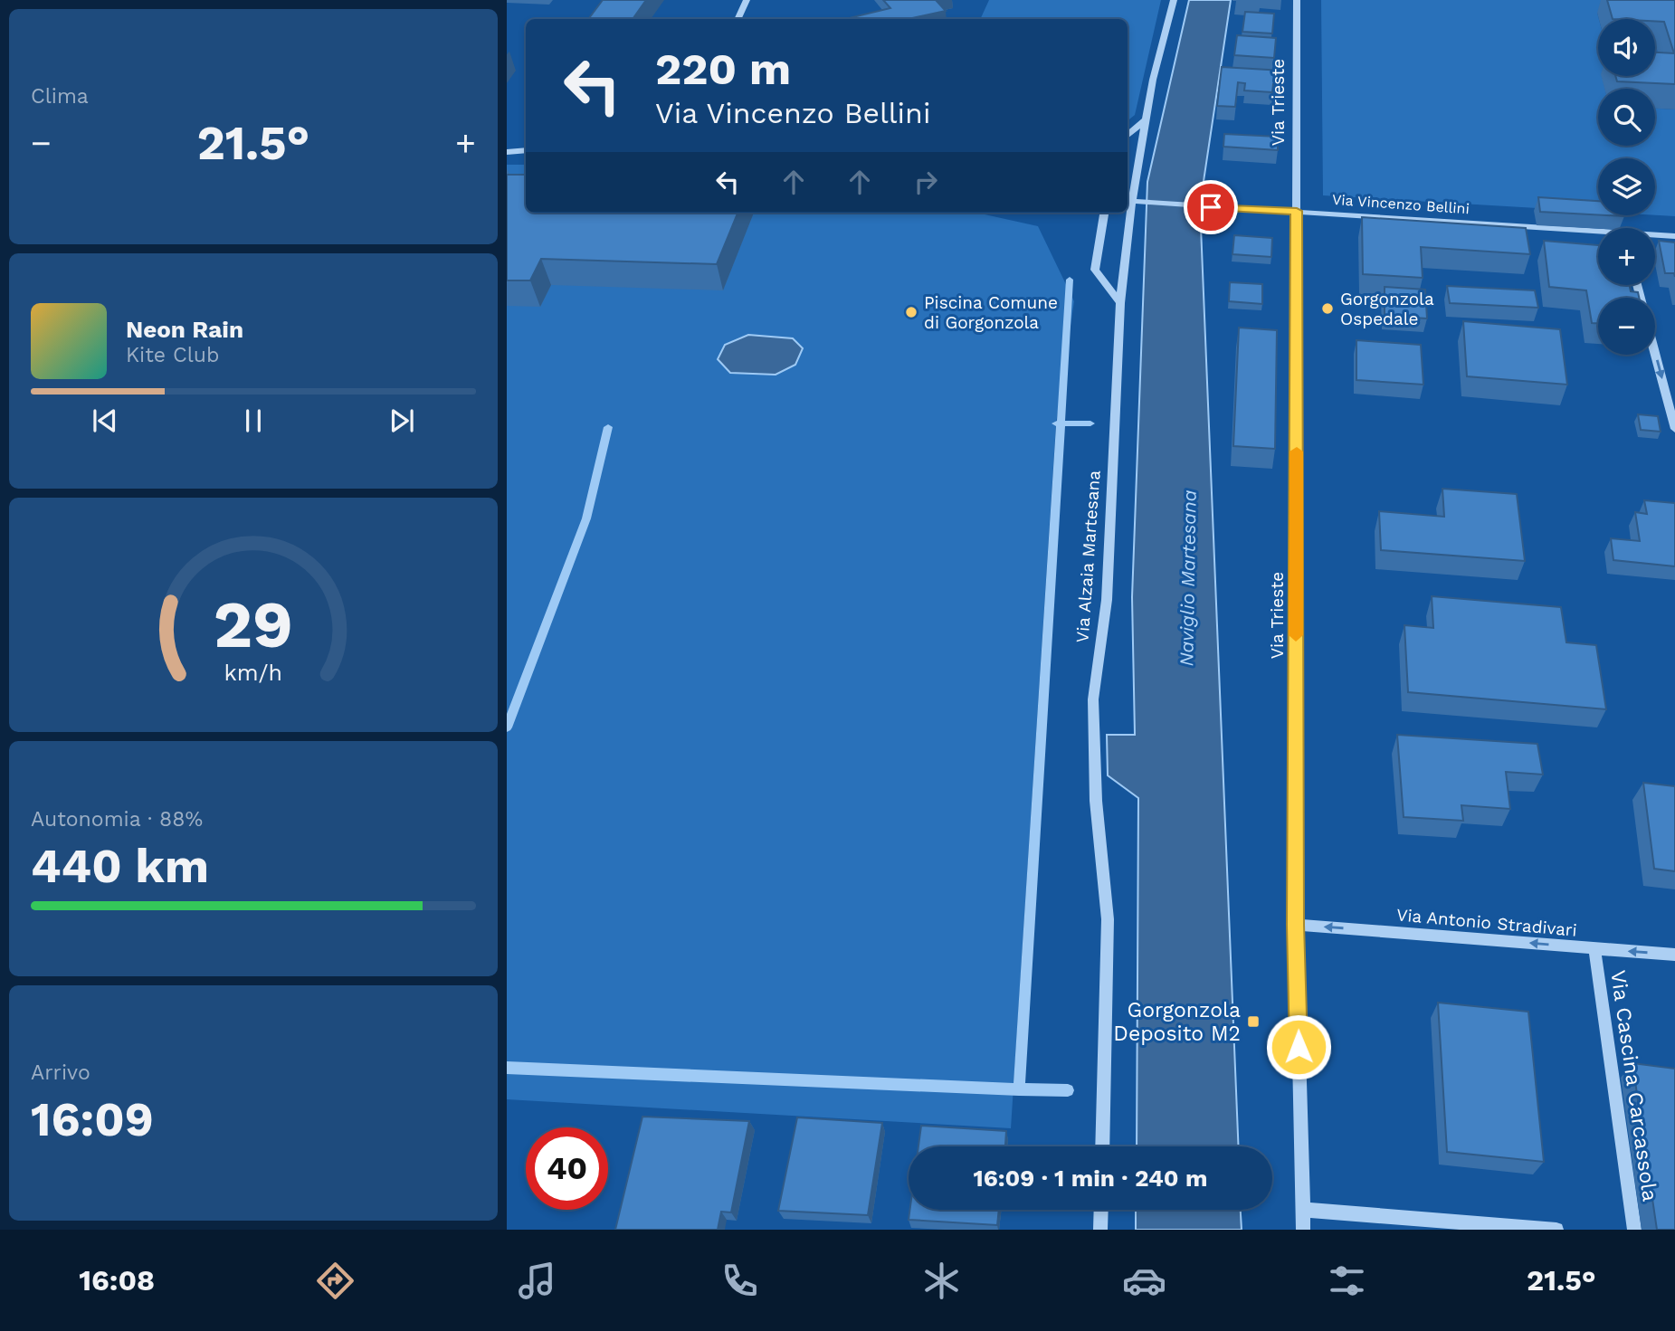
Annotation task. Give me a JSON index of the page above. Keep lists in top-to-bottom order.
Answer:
{
  "streets": {
    "street": [
      "Via Trieste",
      "Via Vincenzo Bellini",
      "Via Alzaia Martesana",
      "Via Antonio Stradivari",
      "Via Cascina Carcassola"
    ]
  },
  "crossings": [
    ["Via Trieste", "Via Vincenzo Bellini"],
    ["Via Trieste", "Via Antonio Stradivari"],
    ["Via Antonio Stradivari", "Via Cascina Carcassola"]
  ],
  "one_way": ["Via Antonio Stradivari"],
  "water": ["Naviglio Martesana"],
  "places": {
    "other": ["Gorgonzola Ospedale", "Piscina Comune di Gorgonzola"],
    "transit": ["Gorgonzola Deposito M2"]
  },
  "page": {
    "tile": [
      "Clima",
      ["Autonomia · 88%", "440 km"],
      ["Arrivo", "16:09"]
    ],
    "map_buttons": ["+", "−"],
    "turn": ["220 m", "Via Vincenzo Bellini"],
    "heat": ["−", "21.5°", "+"],
    "song": ["Neon Rain", "Kite Club"],
    "limit": "40",
    "trip": "16:09 · 1 min · 240 m",
    "tabs": ["16:08", "21.5°"],
    "gauge": ["29", "km/h"]
  }
}
